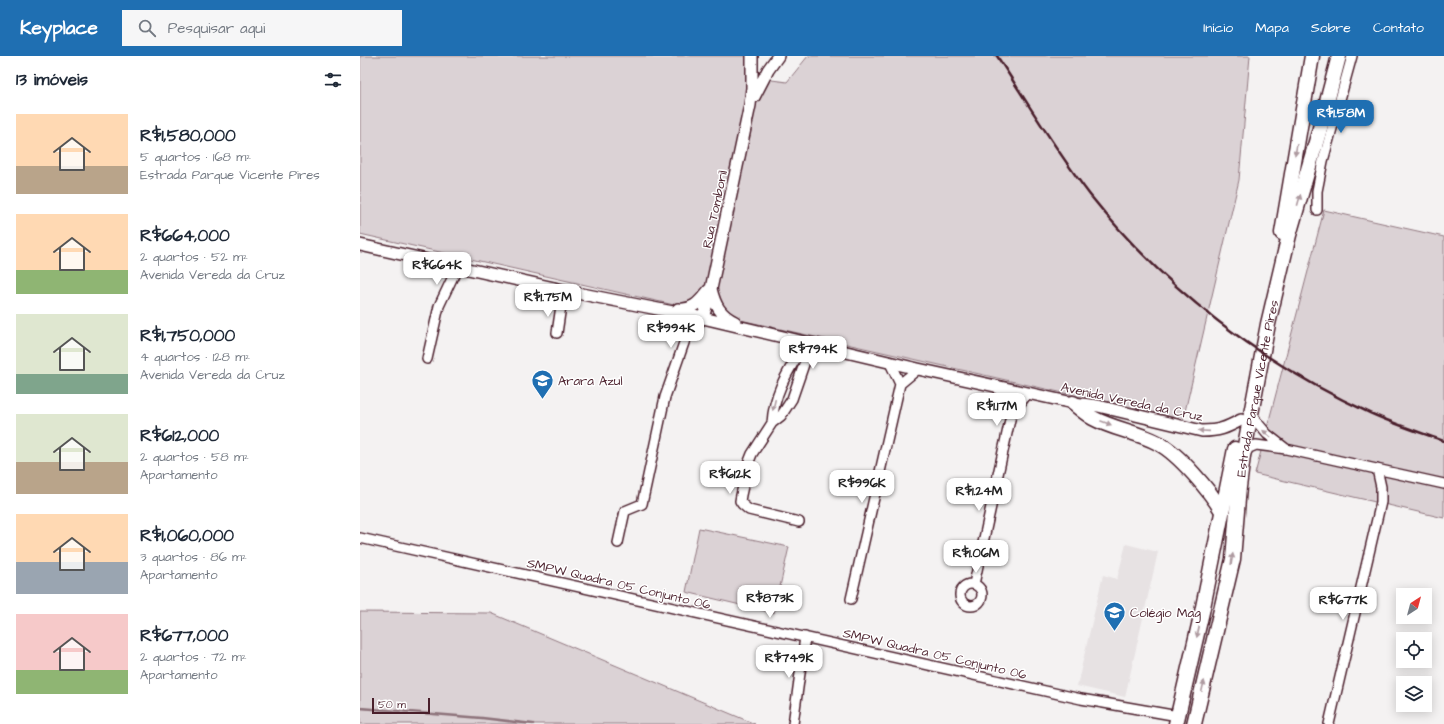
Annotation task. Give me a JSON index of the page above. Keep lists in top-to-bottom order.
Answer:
{
  "streets": {
    "main road": ["Estrada Parque Vicente Pires"],
    "street": ["Rua Tomboril", "Avenida Vereda da Cruz", "SMPW Quadra 05 Conjunto 06"]
  },
  "crossings": [
    ["Rua Tomboril", "Avenida Vereda da Cruz"],
    ["Estrada Parque Vicente Pires", "Avenida Vereda da Cruz"],
    ["Estrada Parque Vicente Pires", "SMPW Quadra 05 Conjunto 06"]
  ],
  "places": {
    "school or university": ["Arara Azul", "Colégio Mag"]
  },
  "scale_bar": "50 m",
  "north": "top right",
  "page": {
    "header": "Keyplace",
    "search": "Pesquisar aqui",
    "nav": [
      "Início",
      "Mapa",
      "Sobre",
      "Contato"
    ],
    "heading": "13 imóveis",
    "price": [
      "R$1.58M",
      "R$664K",
      "R$1.75M",
      "R$994K",
      "R$794K",
      "R$1.17M",
      "R$612K",
      "R$996K",
      "R$1.24M",
      "R$1.06M",
      "R$873K",
      "R$677K",
      "R$749K"
    ],
    "list": [
      {
        "name": "R$1,580,000",
        "note": "5 quartos · 168 m² · Estrada Parque Vicente Pires"
      },
      {
        "name": "R$664,000",
        "note": "2 quartos · 52 m² · Avenida Vereda da Cruz"
      },
      {
        "name": "R$1,750,000",
        "note": "4 quartos · 128 m² · Avenida Vereda da Cruz"
      },
      {
        "name": "R$612,000",
        "note": "2 quartos · 58 m² · Apartamento"
      },
      {
        "name": "R$1,060,000",
        "note": "3 quartos · 86 m² · Apartamento"
      },
      {
        "name": "R$677,000",
        "note": "2 quartos · 72 m² · Apartamento"
      }
    ],
    "scale": "50 m"
  }
}
